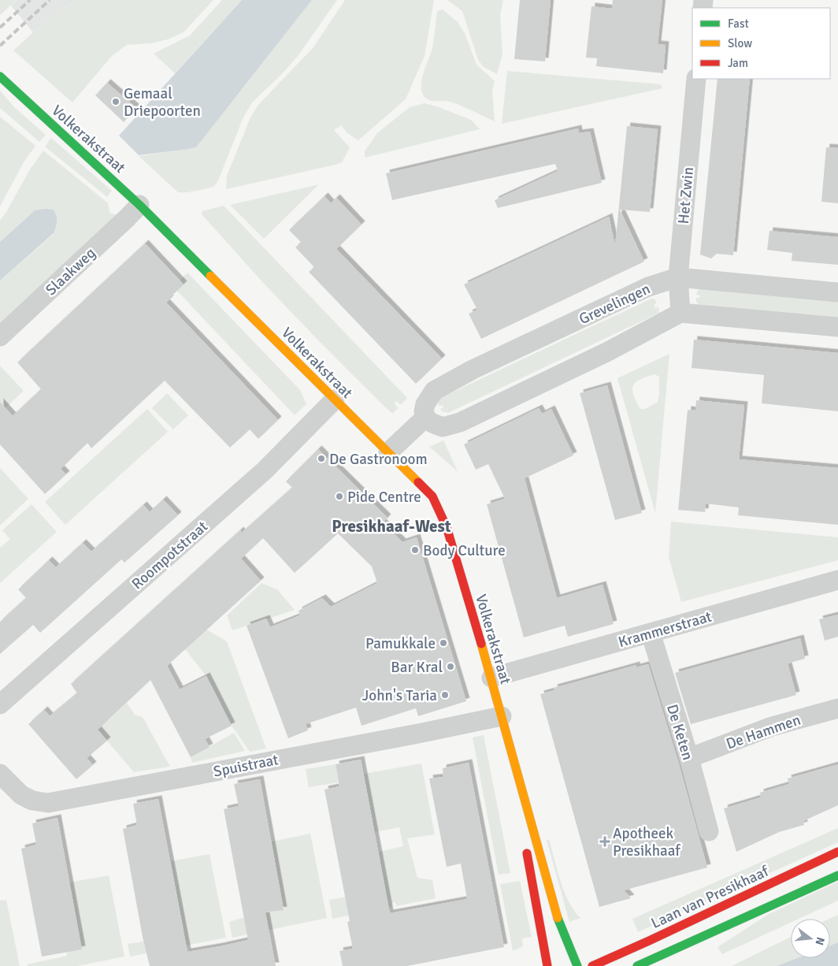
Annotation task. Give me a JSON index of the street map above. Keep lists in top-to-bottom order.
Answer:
{
  "streets": {
    "street": [
      "Volkerakstraat",
      "Het Zwin",
      "Slaakweg",
      "Grevelingen",
      "Roompotstraat",
      "Krammerstraat",
      "De Hammen",
      "De Keten",
      "Spuistraat",
      "Laan van Presikhaaf"
    ]
  },
  "crossings": [
    ["Volkerakstraat", "Slaakweg"],
    ["Volkerakstraat", "Roompotstraat"],
    ["Volkerakstraat", "Krammerstraat"],
    ["Volkerakstraat", "Spuistraat"],
    ["Het Zwin", "Grevelingen"],
    ["Krammerstraat", "De Keten"],
    ["De Hammen", "De Keten"]
  ],
  "districts": ["Presikhaaf-West"],
  "places": {
    "other": [
      "Gemaal Driepoorten",
      "De Gastronoom",
      "Pide Centre",
      "Body Culture",
      "Pamukkale",
      "Bar Kral",
      "John's Taria"
    ],
    "health": ["Apotheek Presikhaaf"]
  },
  "legend": ["Fast", "Slow", "Jam"],
  "north": "right"
}
